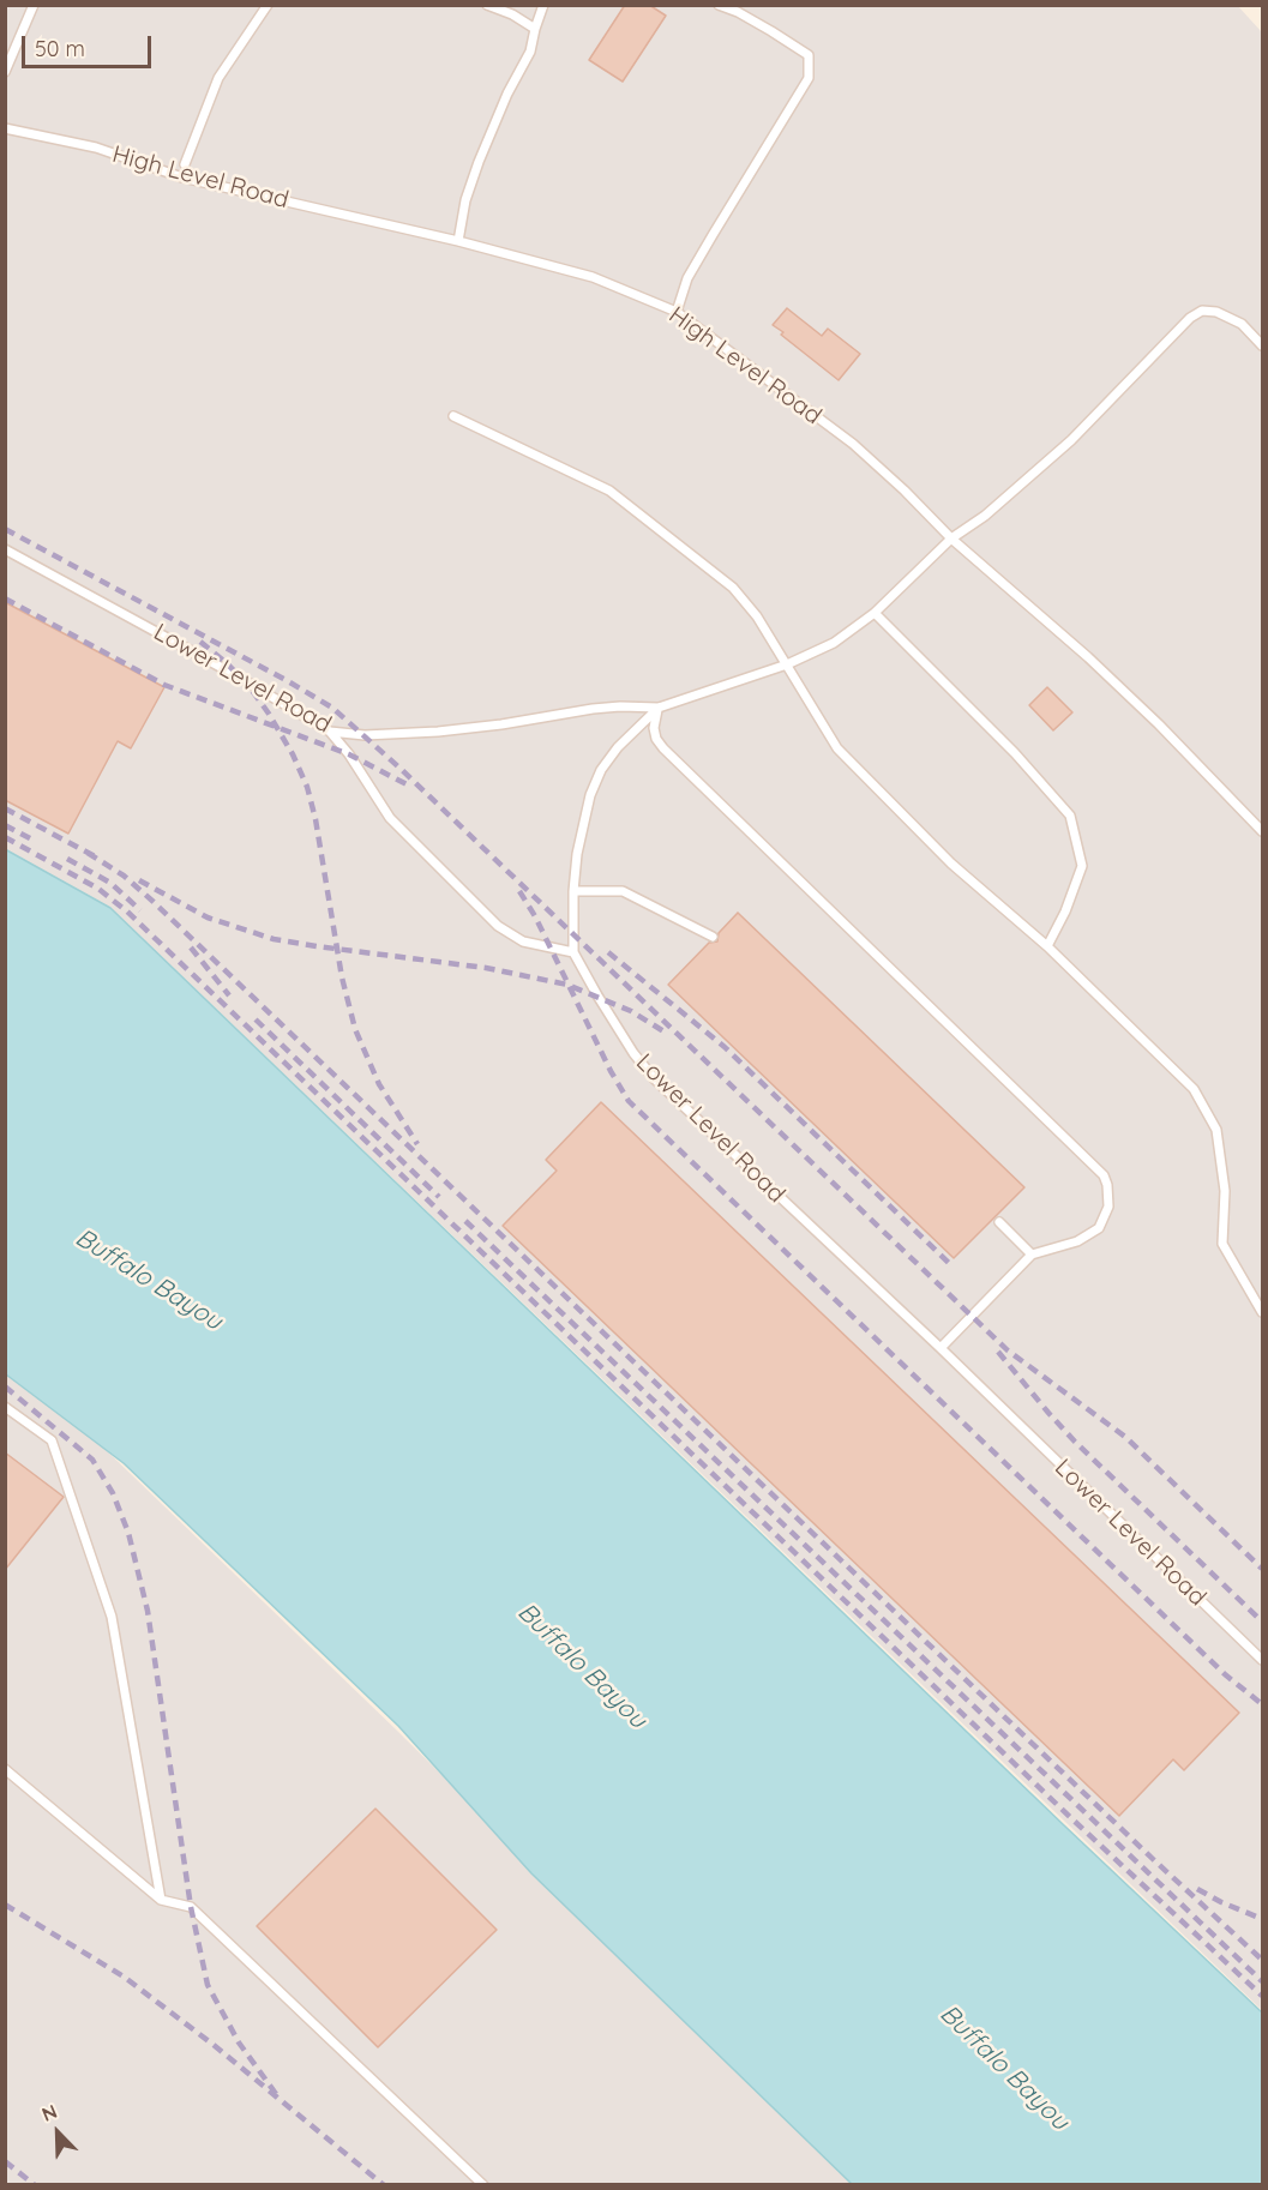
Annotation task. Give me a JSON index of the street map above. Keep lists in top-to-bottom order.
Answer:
{
  "streets": {
    "lane": ["High Level Road", "Lower Level Road"]
  },
  "water": ["Buffalo Bayou"],
  "scale_bar": "50 m",
  "north": "top left"
}
